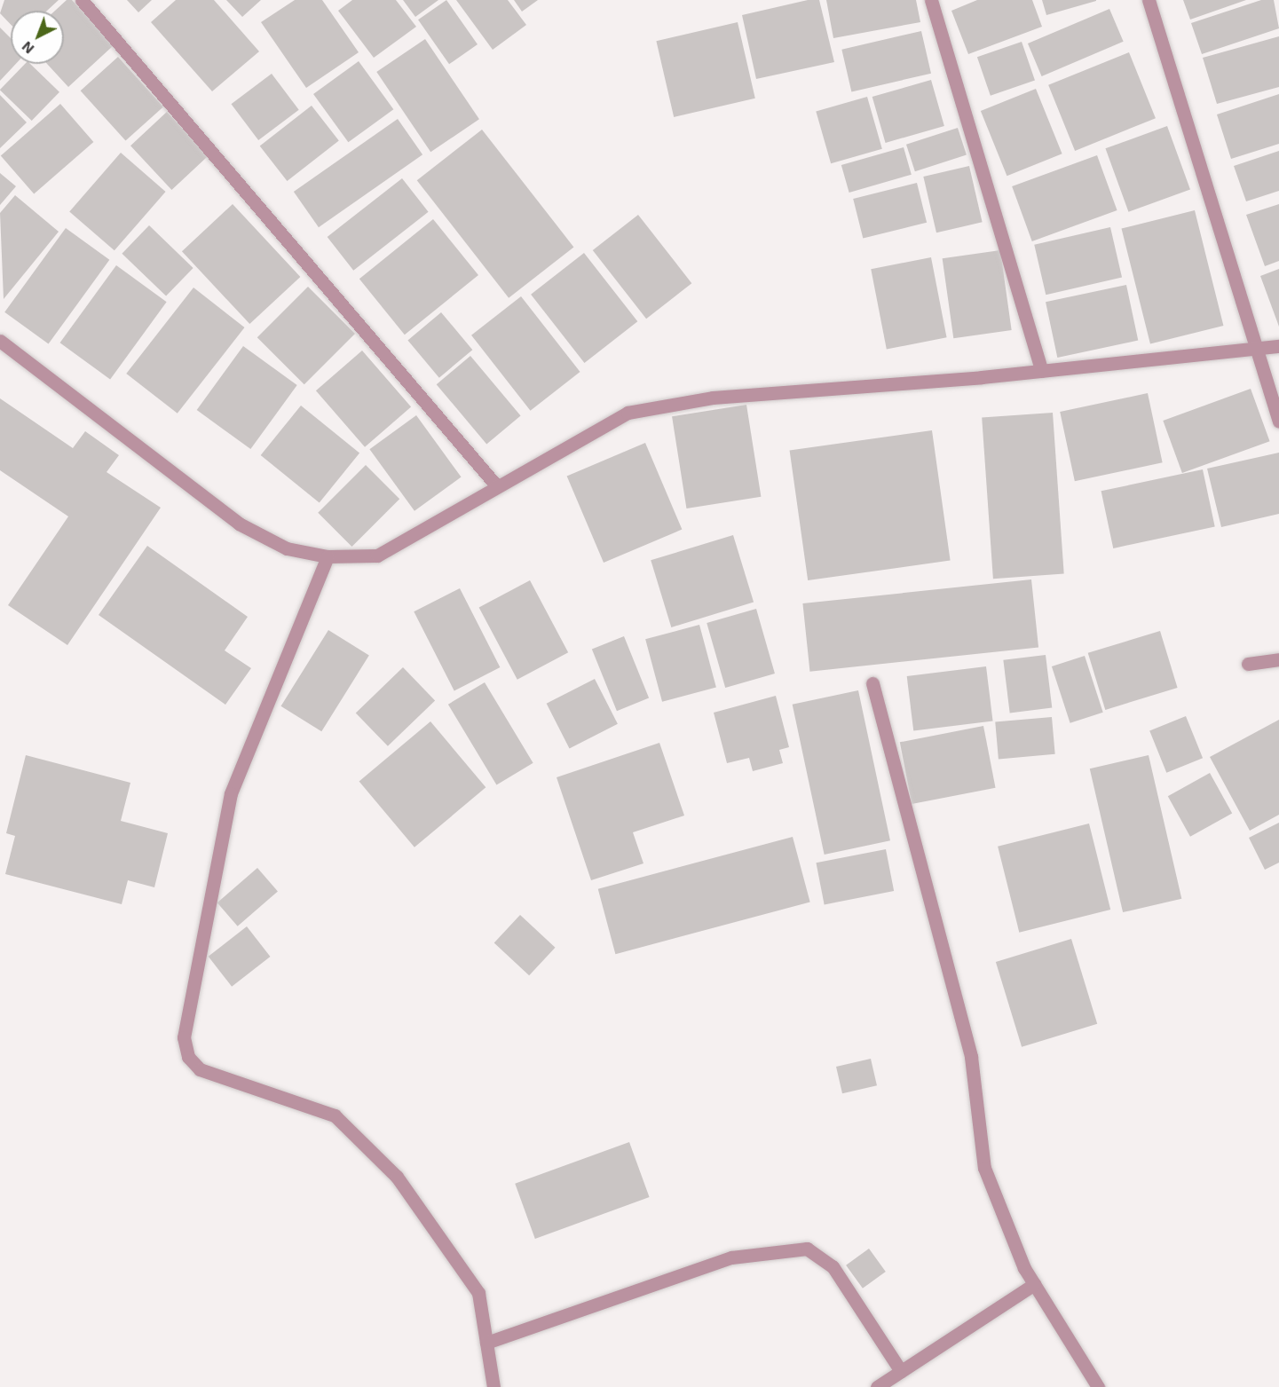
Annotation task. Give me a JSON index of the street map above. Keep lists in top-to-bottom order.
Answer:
{
  "north": "bottom left"
}
